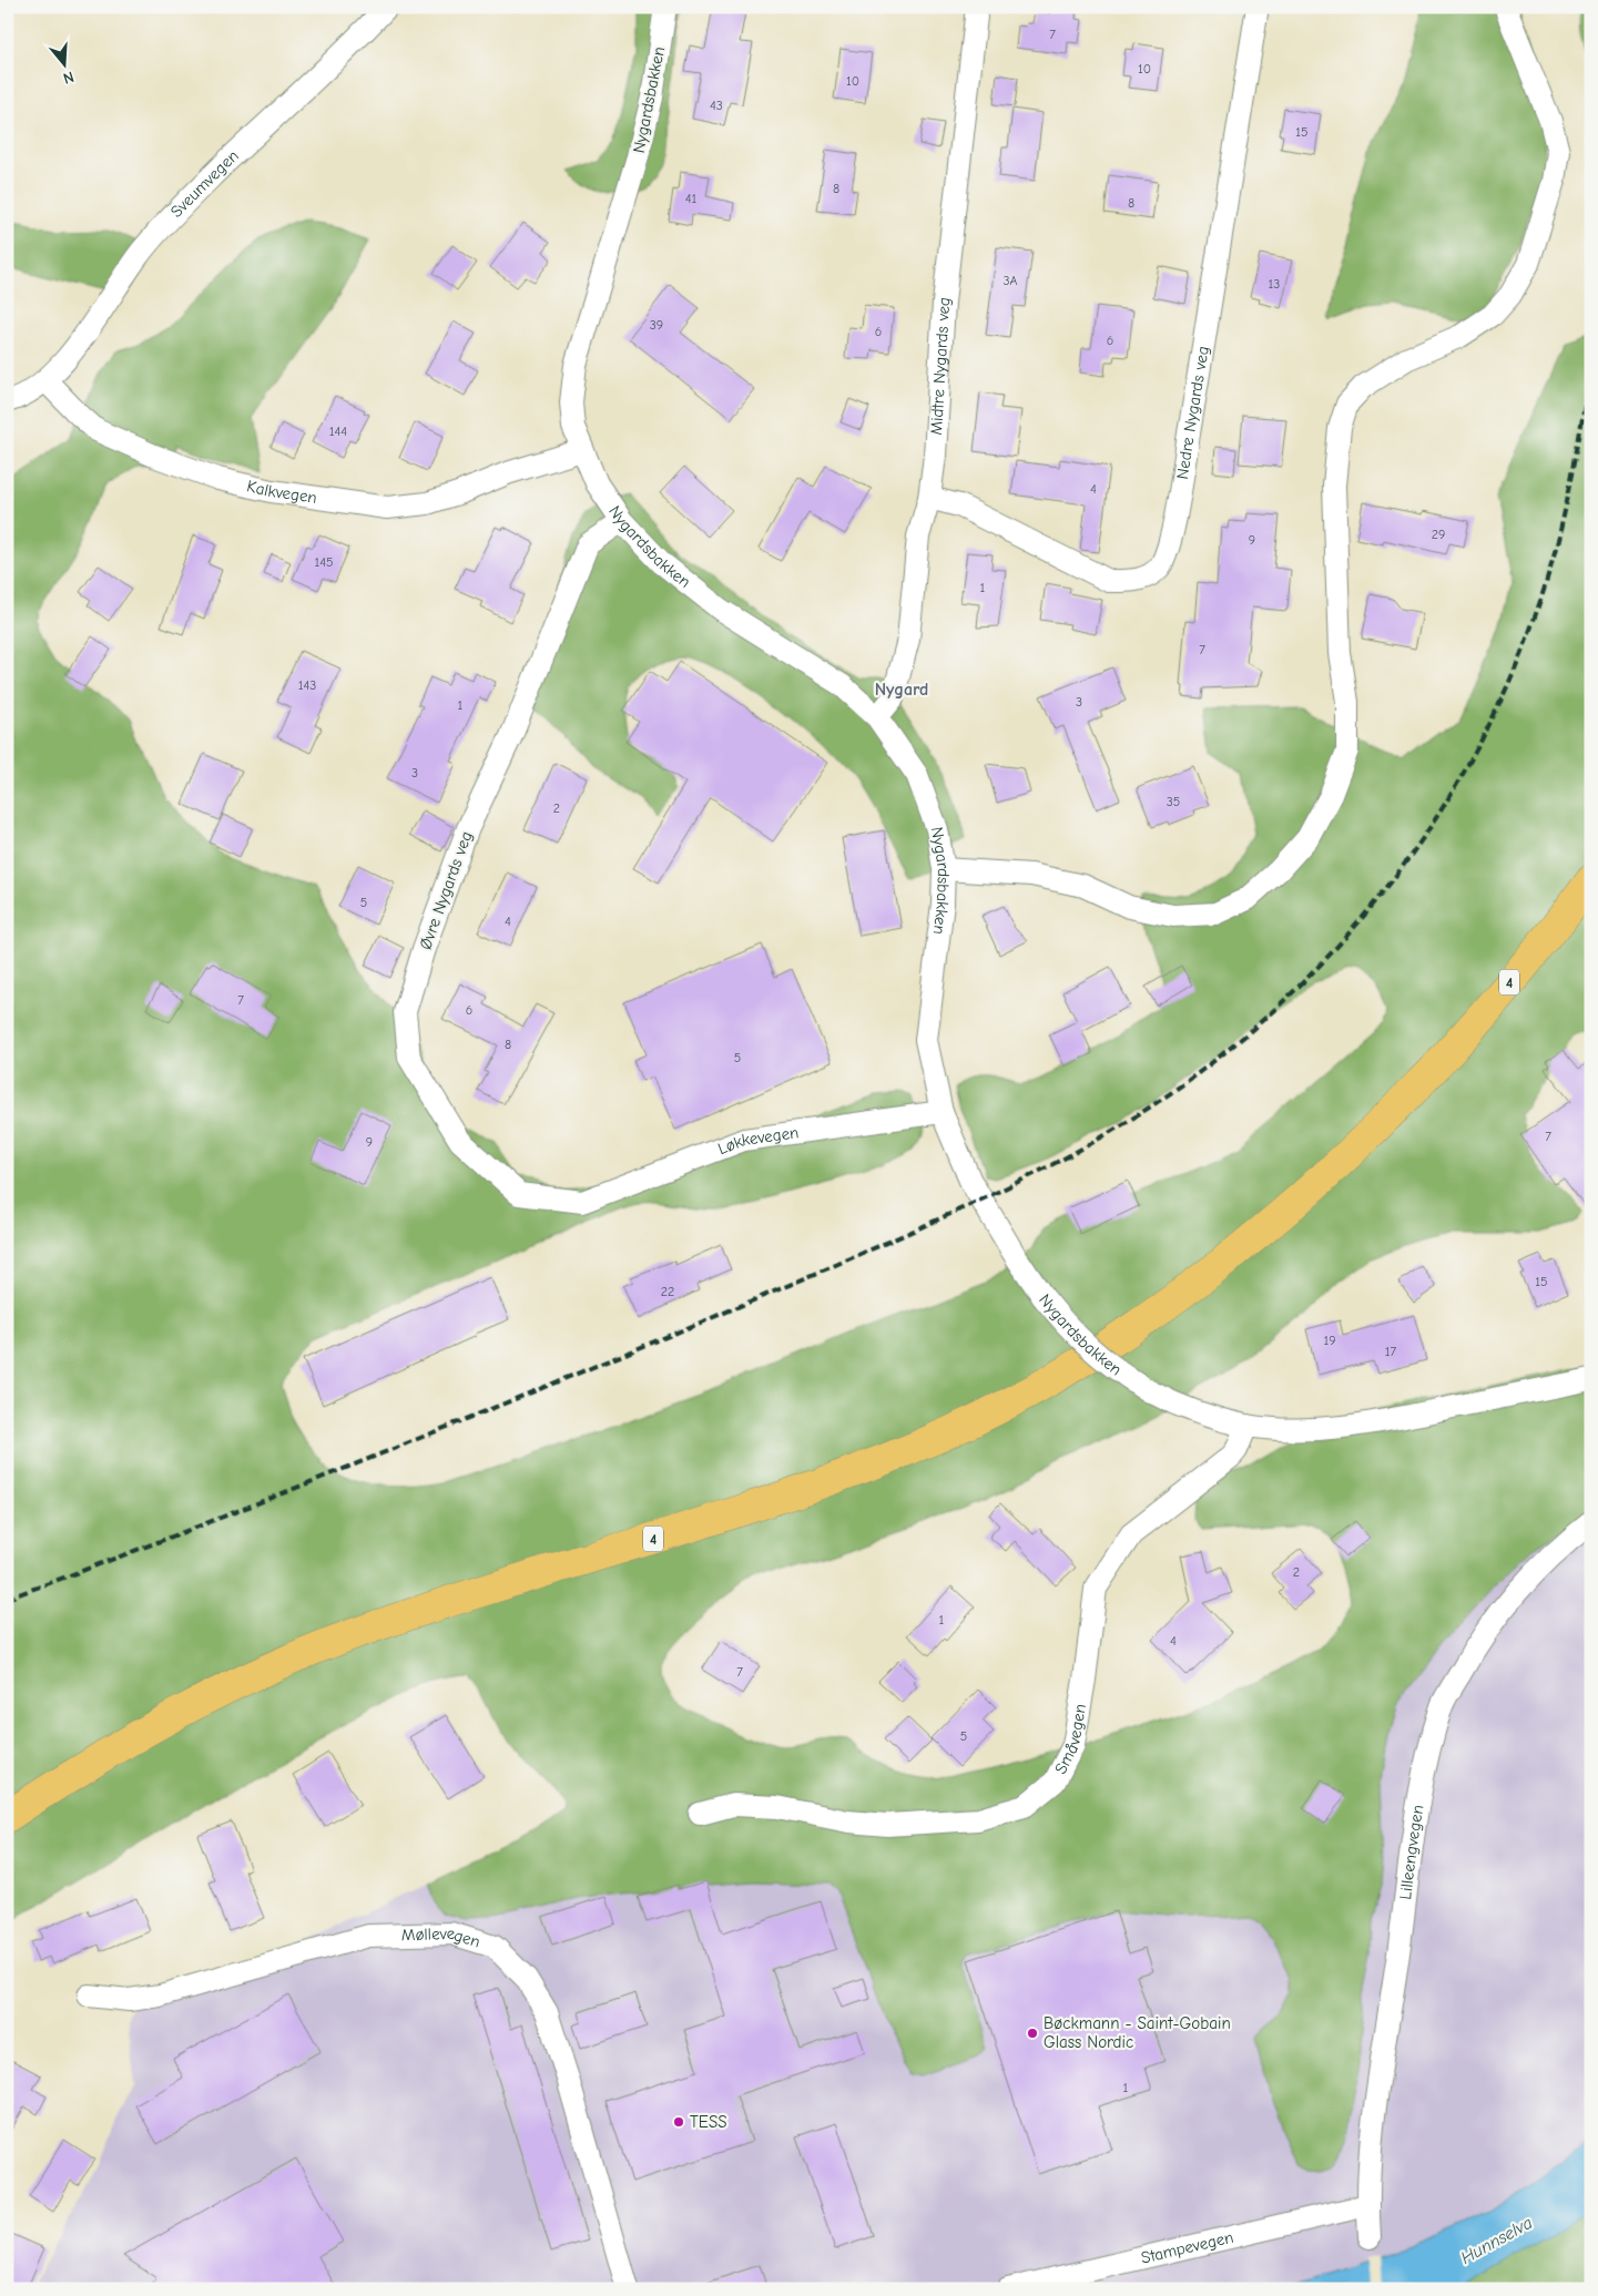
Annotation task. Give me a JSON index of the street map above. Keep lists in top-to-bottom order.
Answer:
{
  "streets": {
    "highway": ["4"],
    "street": [
      "Nygardsbakken",
      "Sveumvegen",
      "Midtre Nygards veg",
      "Nedre Nygards veg",
      "Kalkvegen",
      "Øvre Nygards veg",
      "Løkkevegen",
      "Småvegen",
      "Lilleengvegen",
      "Møllevegen",
      "Stampevegen"
    ]
  },
  "crossings": [
    ["Nygardsbakken", "Midtre Nygards veg"],
    ["Nygardsbakken", "Kalkvegen"],
    ["Nygardsbakken", "Øvre Nygards veg"],
    ["Nygardsbakken", "Løkkevegen"],
    ["Nygardsbakken", "Småvegen"],
    ["Sveumvegen", "Kalkvegen"],
    ["Midtre Nygards veg", "Nedre Nygards veg"],
    ["Øvre Nygards veg", "Løkkevegen"],
    ["Lilleengvegen", "Stampevegen"]
  ],
  "districts": ["Nygard"],
  "water": ["Hunnselva"],
  "places": ["Bøckmann - Saint-Gobain Glass Nordic", "TESS"],
  "house_numbers": [
    "7",
    "10",
    "10",
    "43",
    "15",
    "8",
    "41",
    "8",
    "3A",
    "13",
    "39",
    "6",
    "6",
    "144",
    "4",
    "29",
    "9",
    "145",
    "1",
    "7",
    "143",
    "3",
    "1",
    "3",
    "35",
    "2",
    "5",
    "4",
    "7",
    "6",
    "8",
    "5",
    "7",
    "9",
    "15",
    "22",
    "19",
    "17",
    "2",
    "1",
    "4",
    "7",
    "5",
    "1"
  ],
  "north": "bottom"
}
